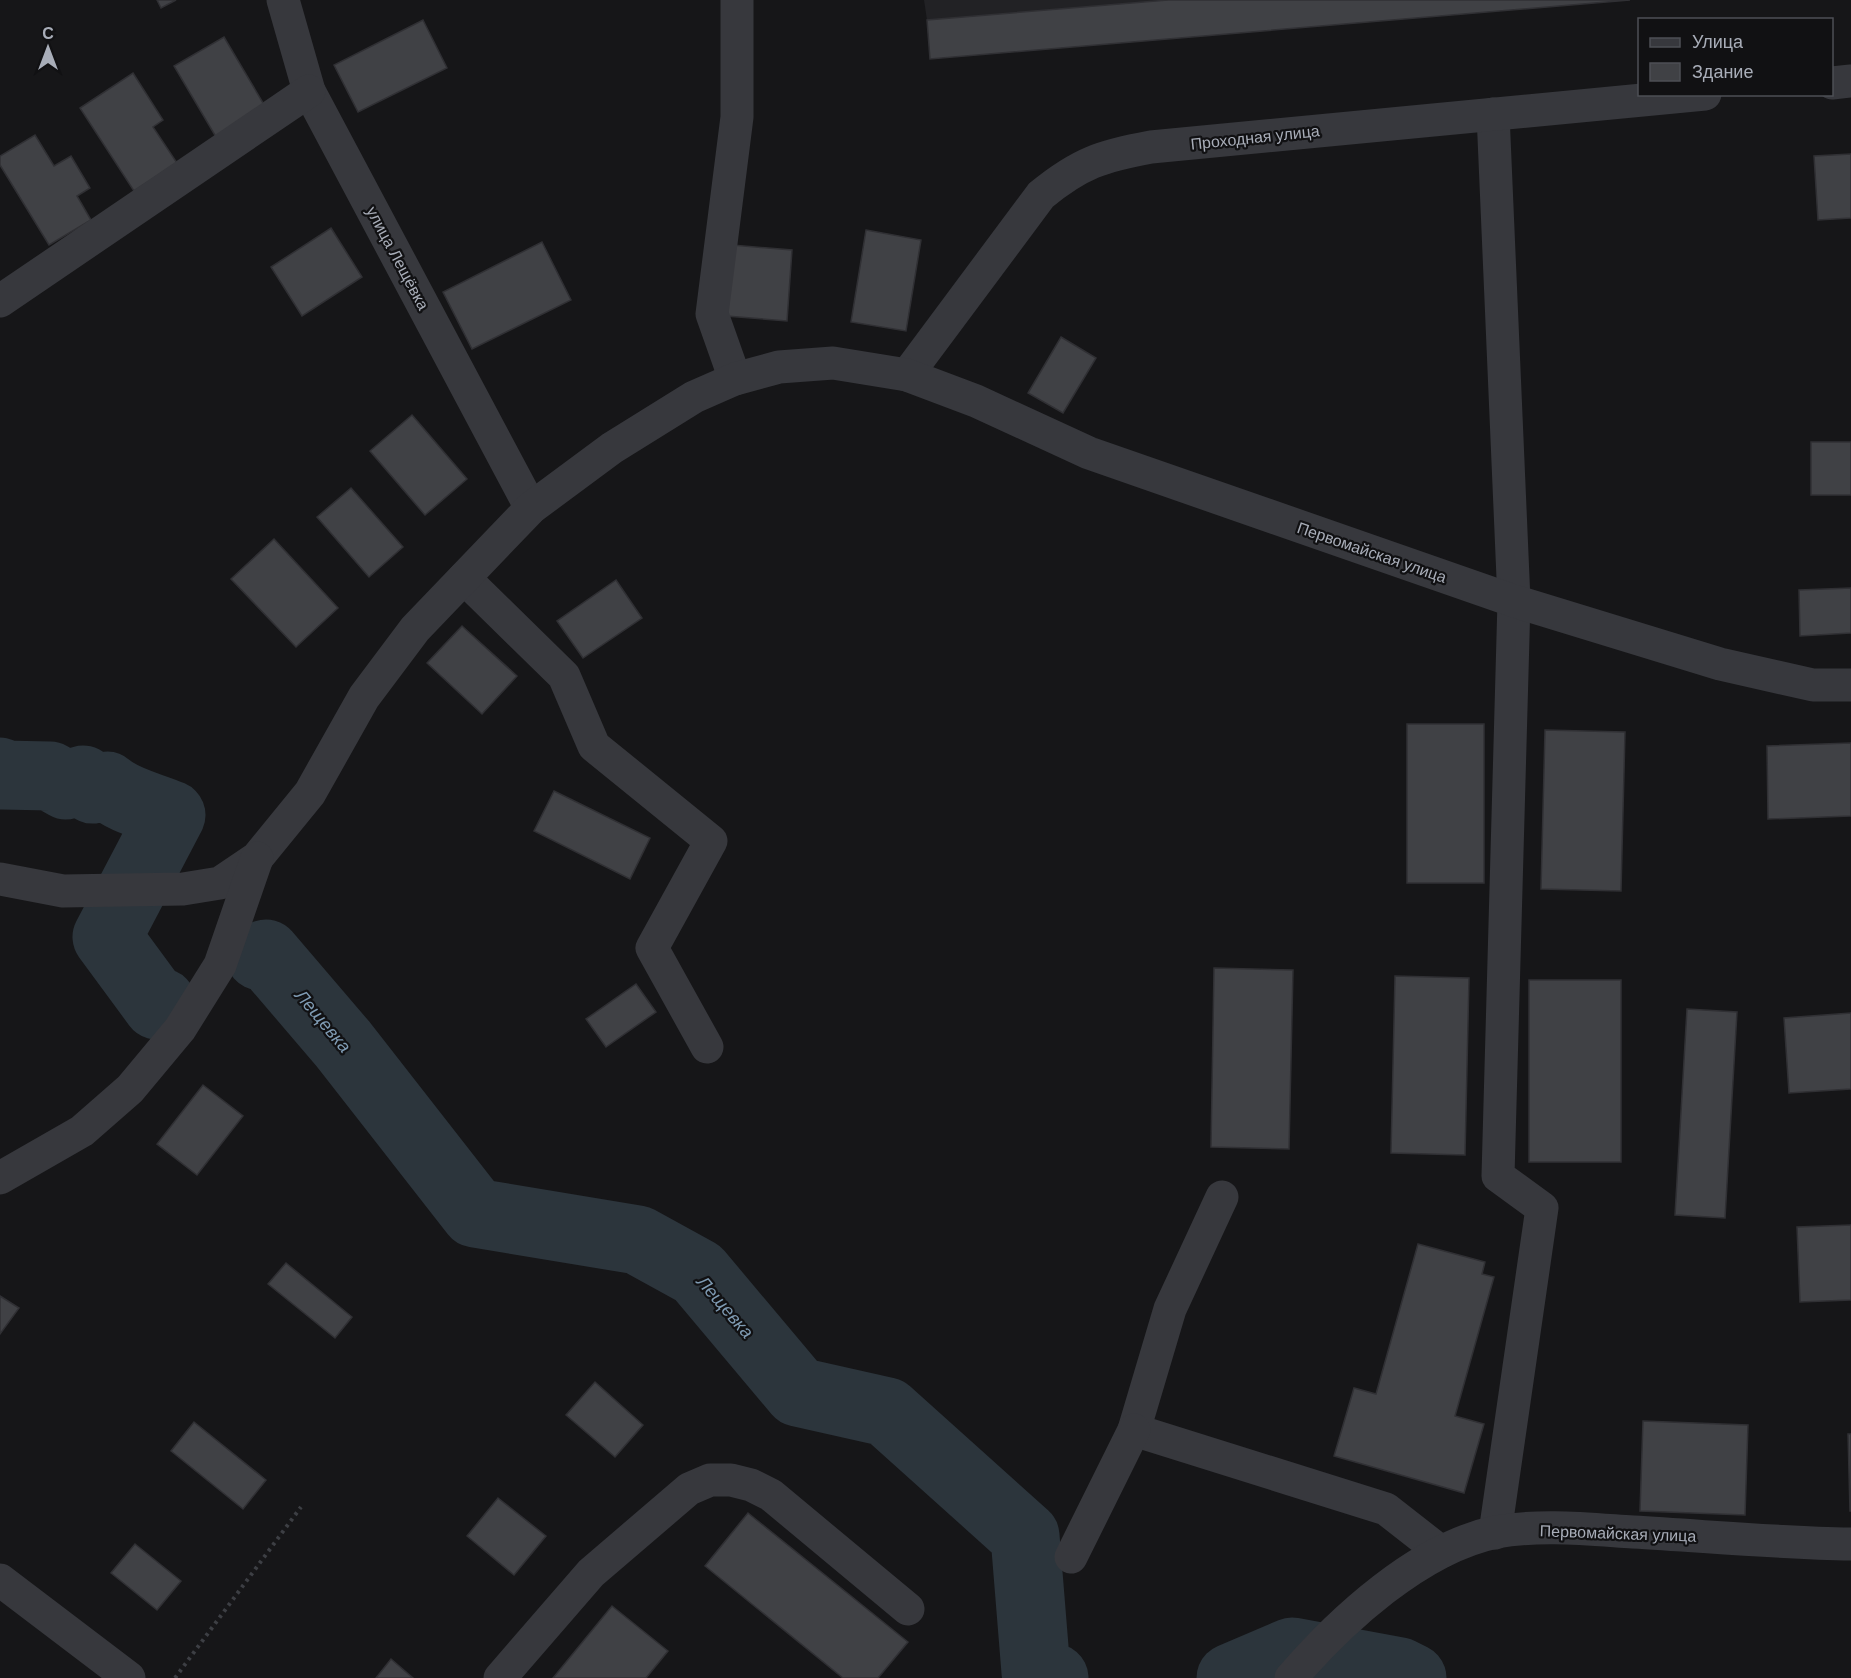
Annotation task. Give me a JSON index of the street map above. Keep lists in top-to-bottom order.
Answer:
{
  "streets": {
    "street": ["Проходная улица", "улица Лещёвка", "Первомайская улица"]
  },
  "crossings": [
    ["Проходная улица", "Первомайская улица"],
    ["улица Лещёвка", "Первомайская улица"]
  ],
  "water": ["Лещевка"],
  "legend": ["Улица", "Здание"],
  "north": "top"
}
